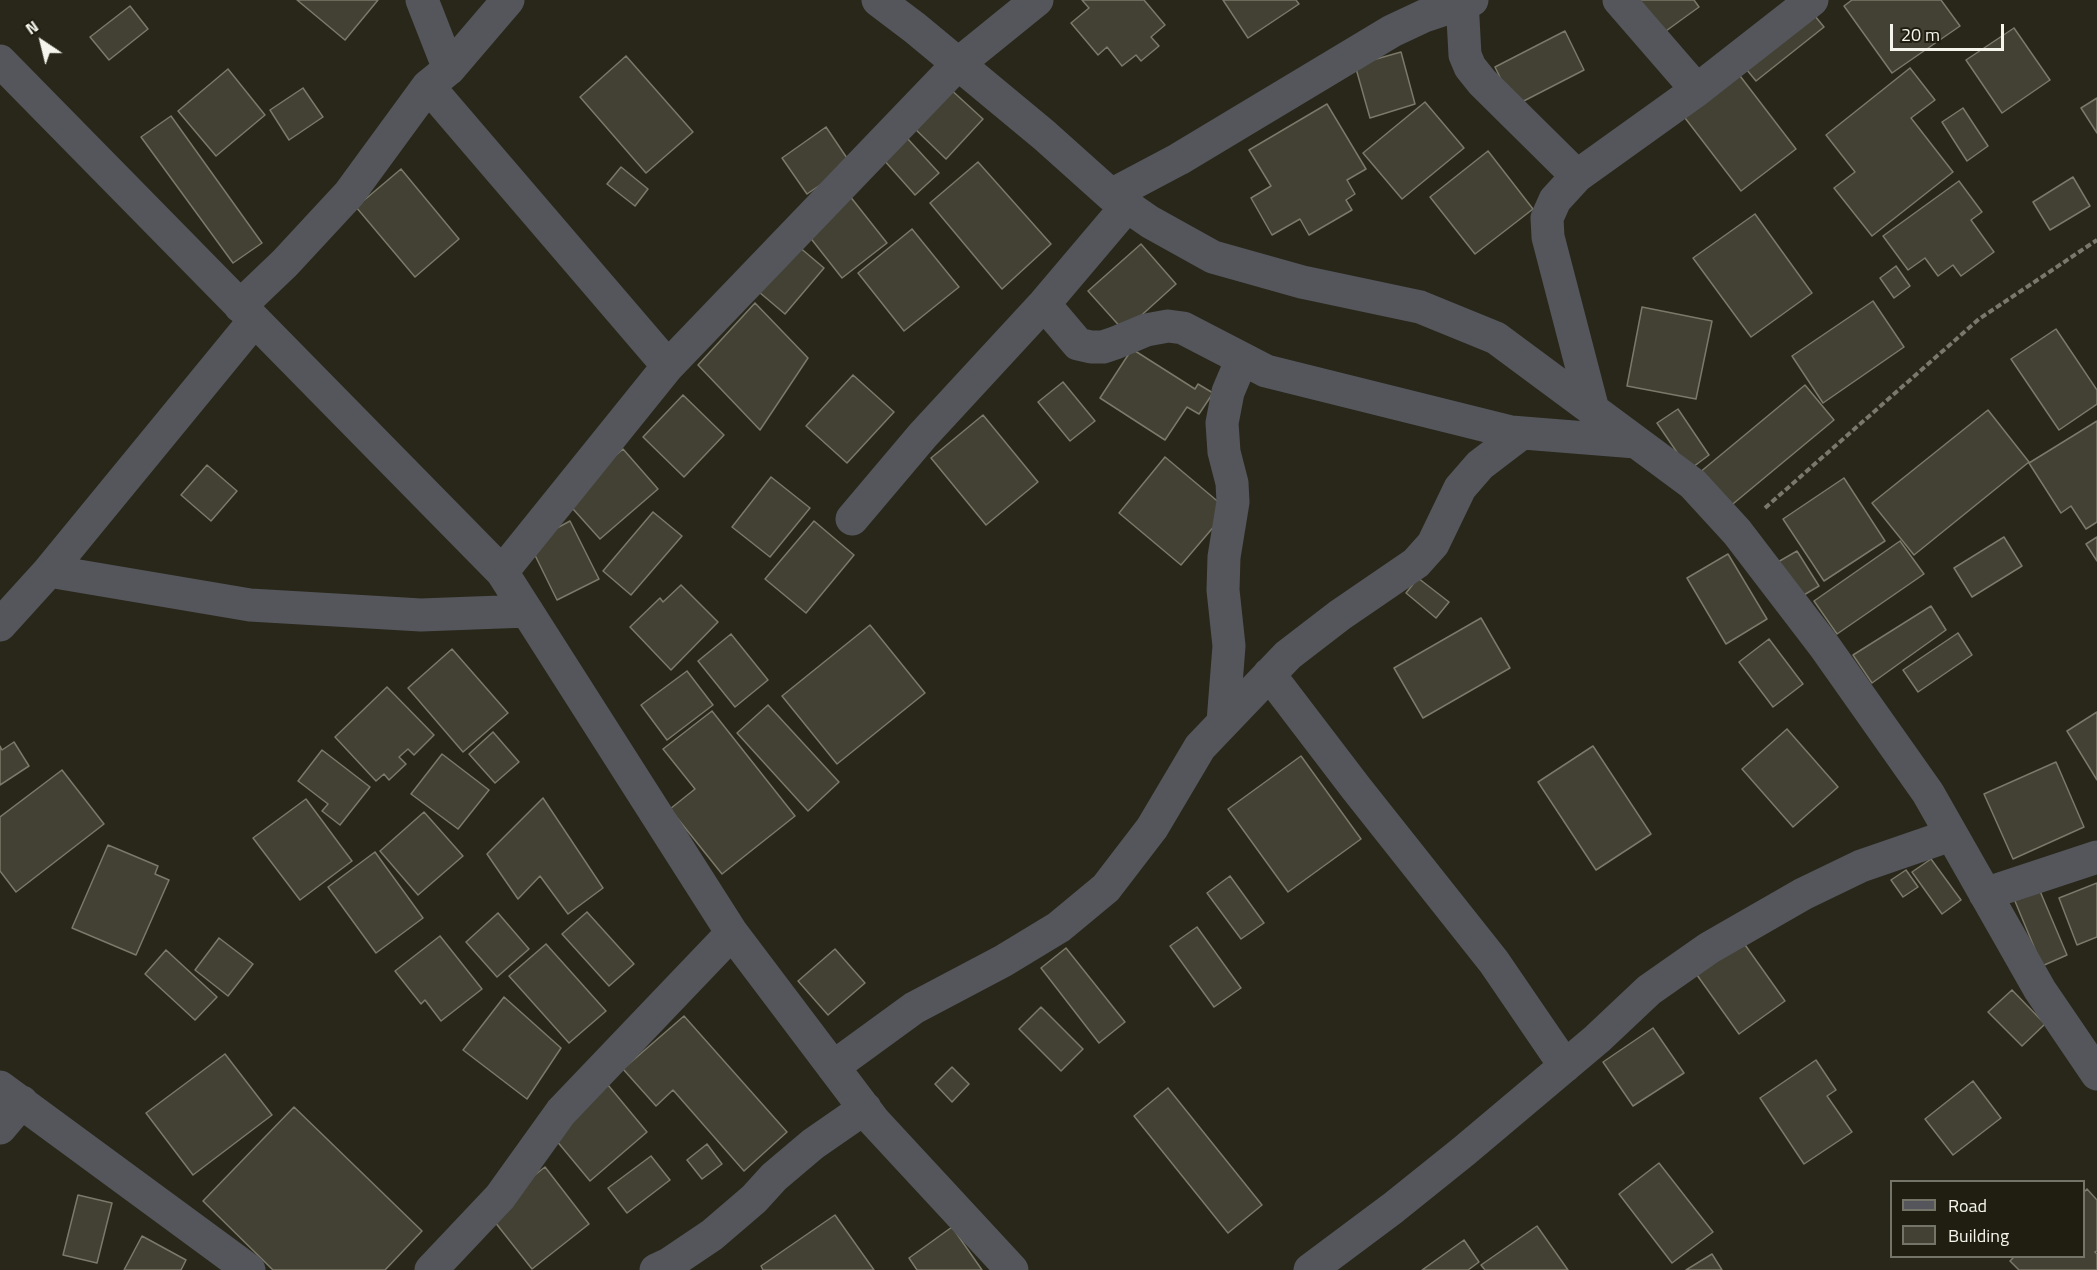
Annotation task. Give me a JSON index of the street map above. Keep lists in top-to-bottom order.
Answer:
{
  "legend": ["Road", "Building"],
  "scale_bar": "20 m",
  "north": "top left"
}
